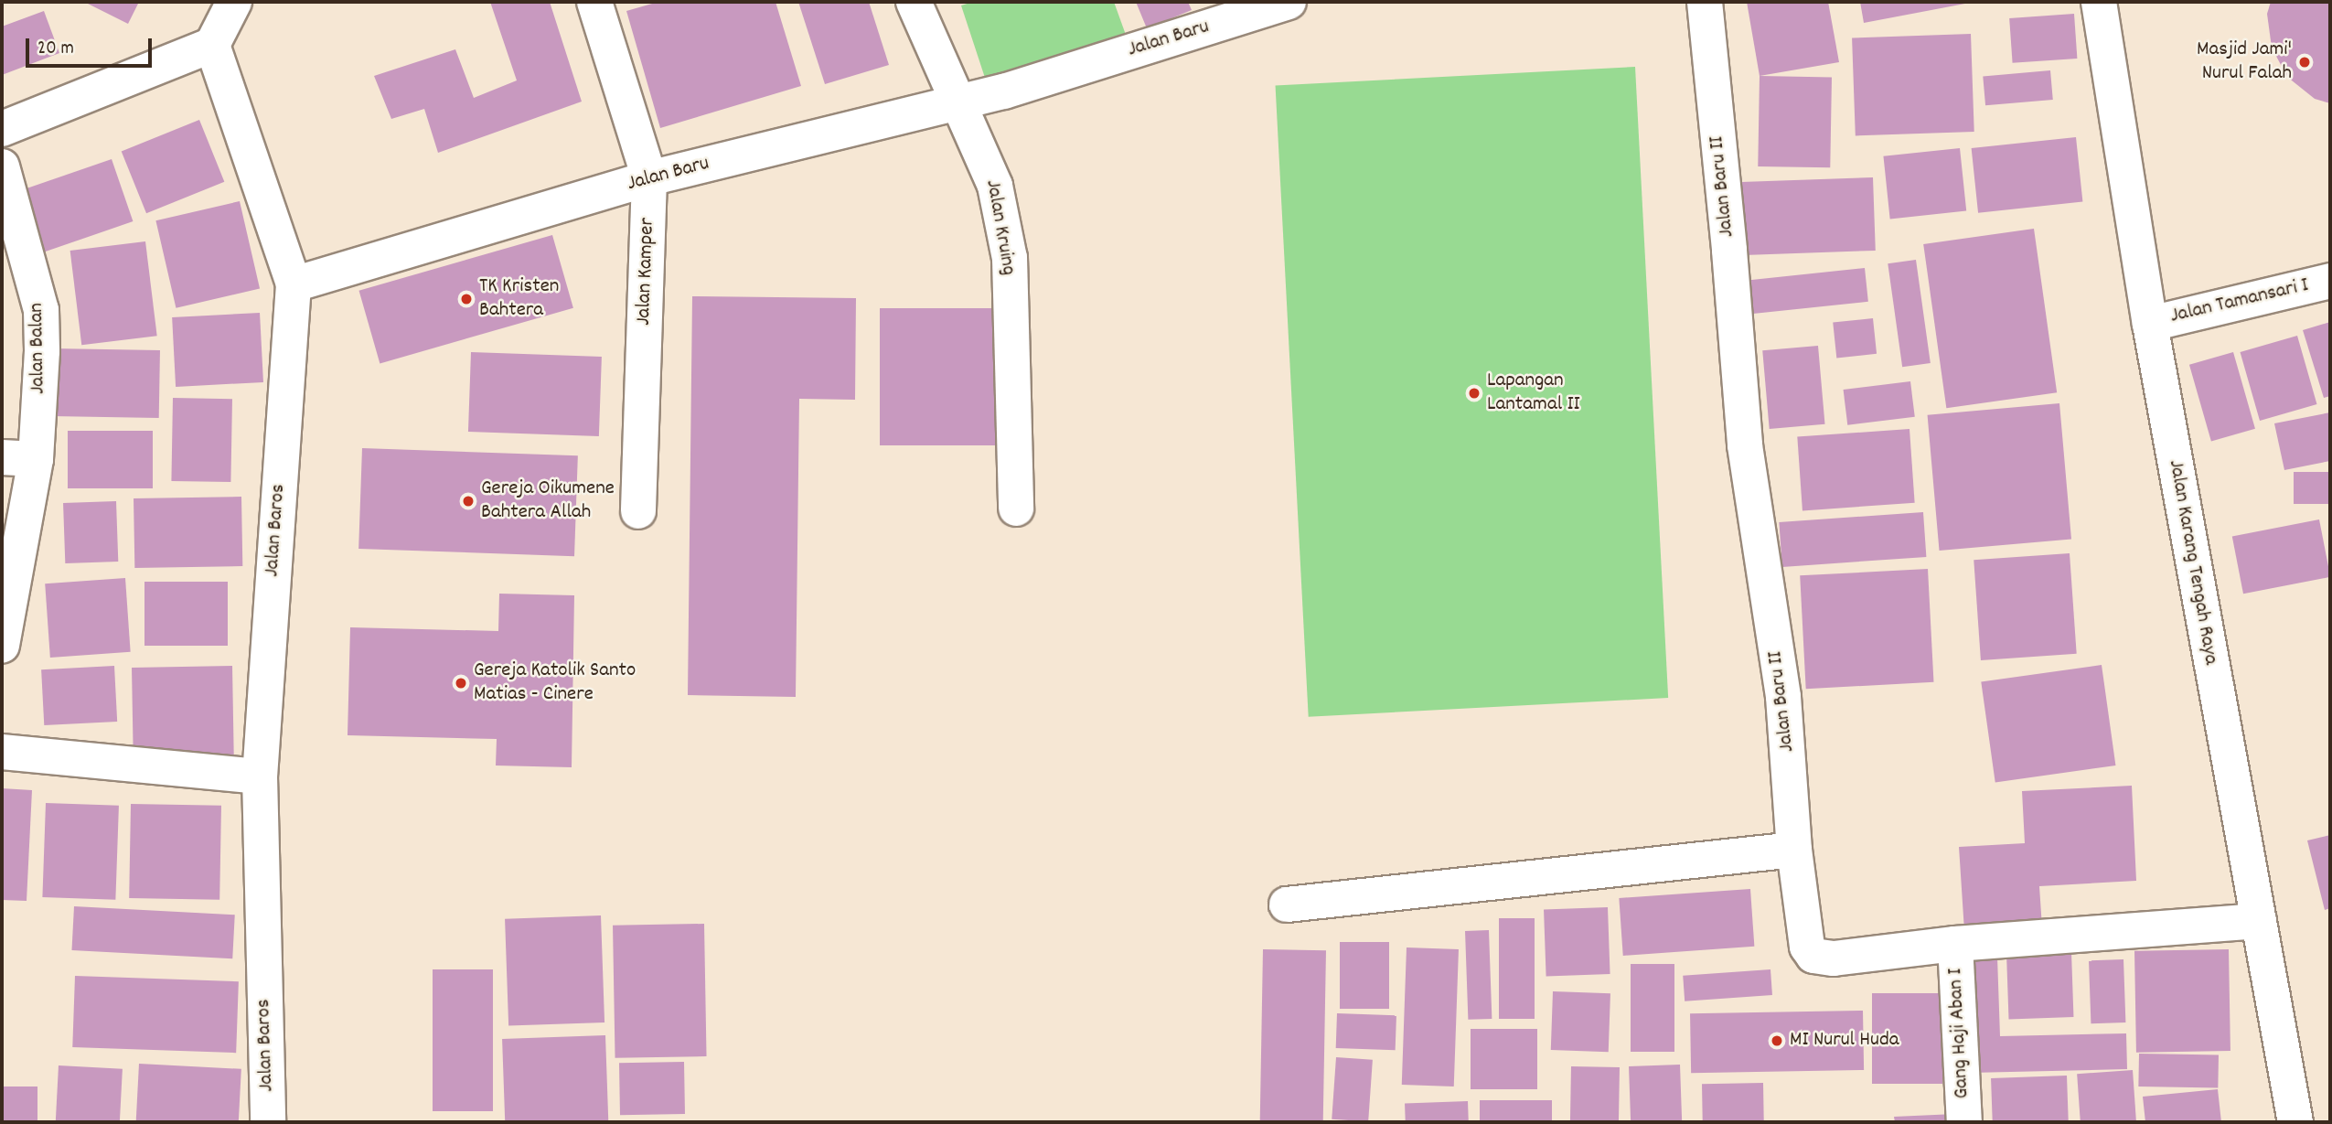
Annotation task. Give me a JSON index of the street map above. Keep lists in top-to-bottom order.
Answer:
{
  "streets": {
    "street": [
      "Jalan Baru",
      "Jalan Baru II",
      "Jalan Kruing",
      "Jalan Kamper",
      "Jalan Tamansari I",
      "Jalan Balan",
      "Jalan Baros",
      "Jalan Karang Tengah Raya",
      "Gang Haji Aban I"
    ]
  },
  "crossings": [
    ["Jalan Baru", "Jalan Kruing"],
    ["Jalan Baru", "Jalan Kamper"],
    ["Jalan Baru", "Jalan Baros"],
    ["Jalan Baru II", "Jalan Karang Tengah Raya"],
    ["Jalan Baru II", "Gang Haji Aban I"],
    ["Jalan Tamansari I", "Jalan Karang Tengah Raya"]
  ],
  "places": [
    "Masjid Jami' Nurul Falah",
    "TK Kristen Bahtera",
    "Lapangan Lantamal II",
    "Gereja Oikumene Bahtera Allah",
    "Gereja Katolik Santo Matias - Cinere",
    "MI Nurul Huda"
  ],
  "scale_bar": "20 m"
}
